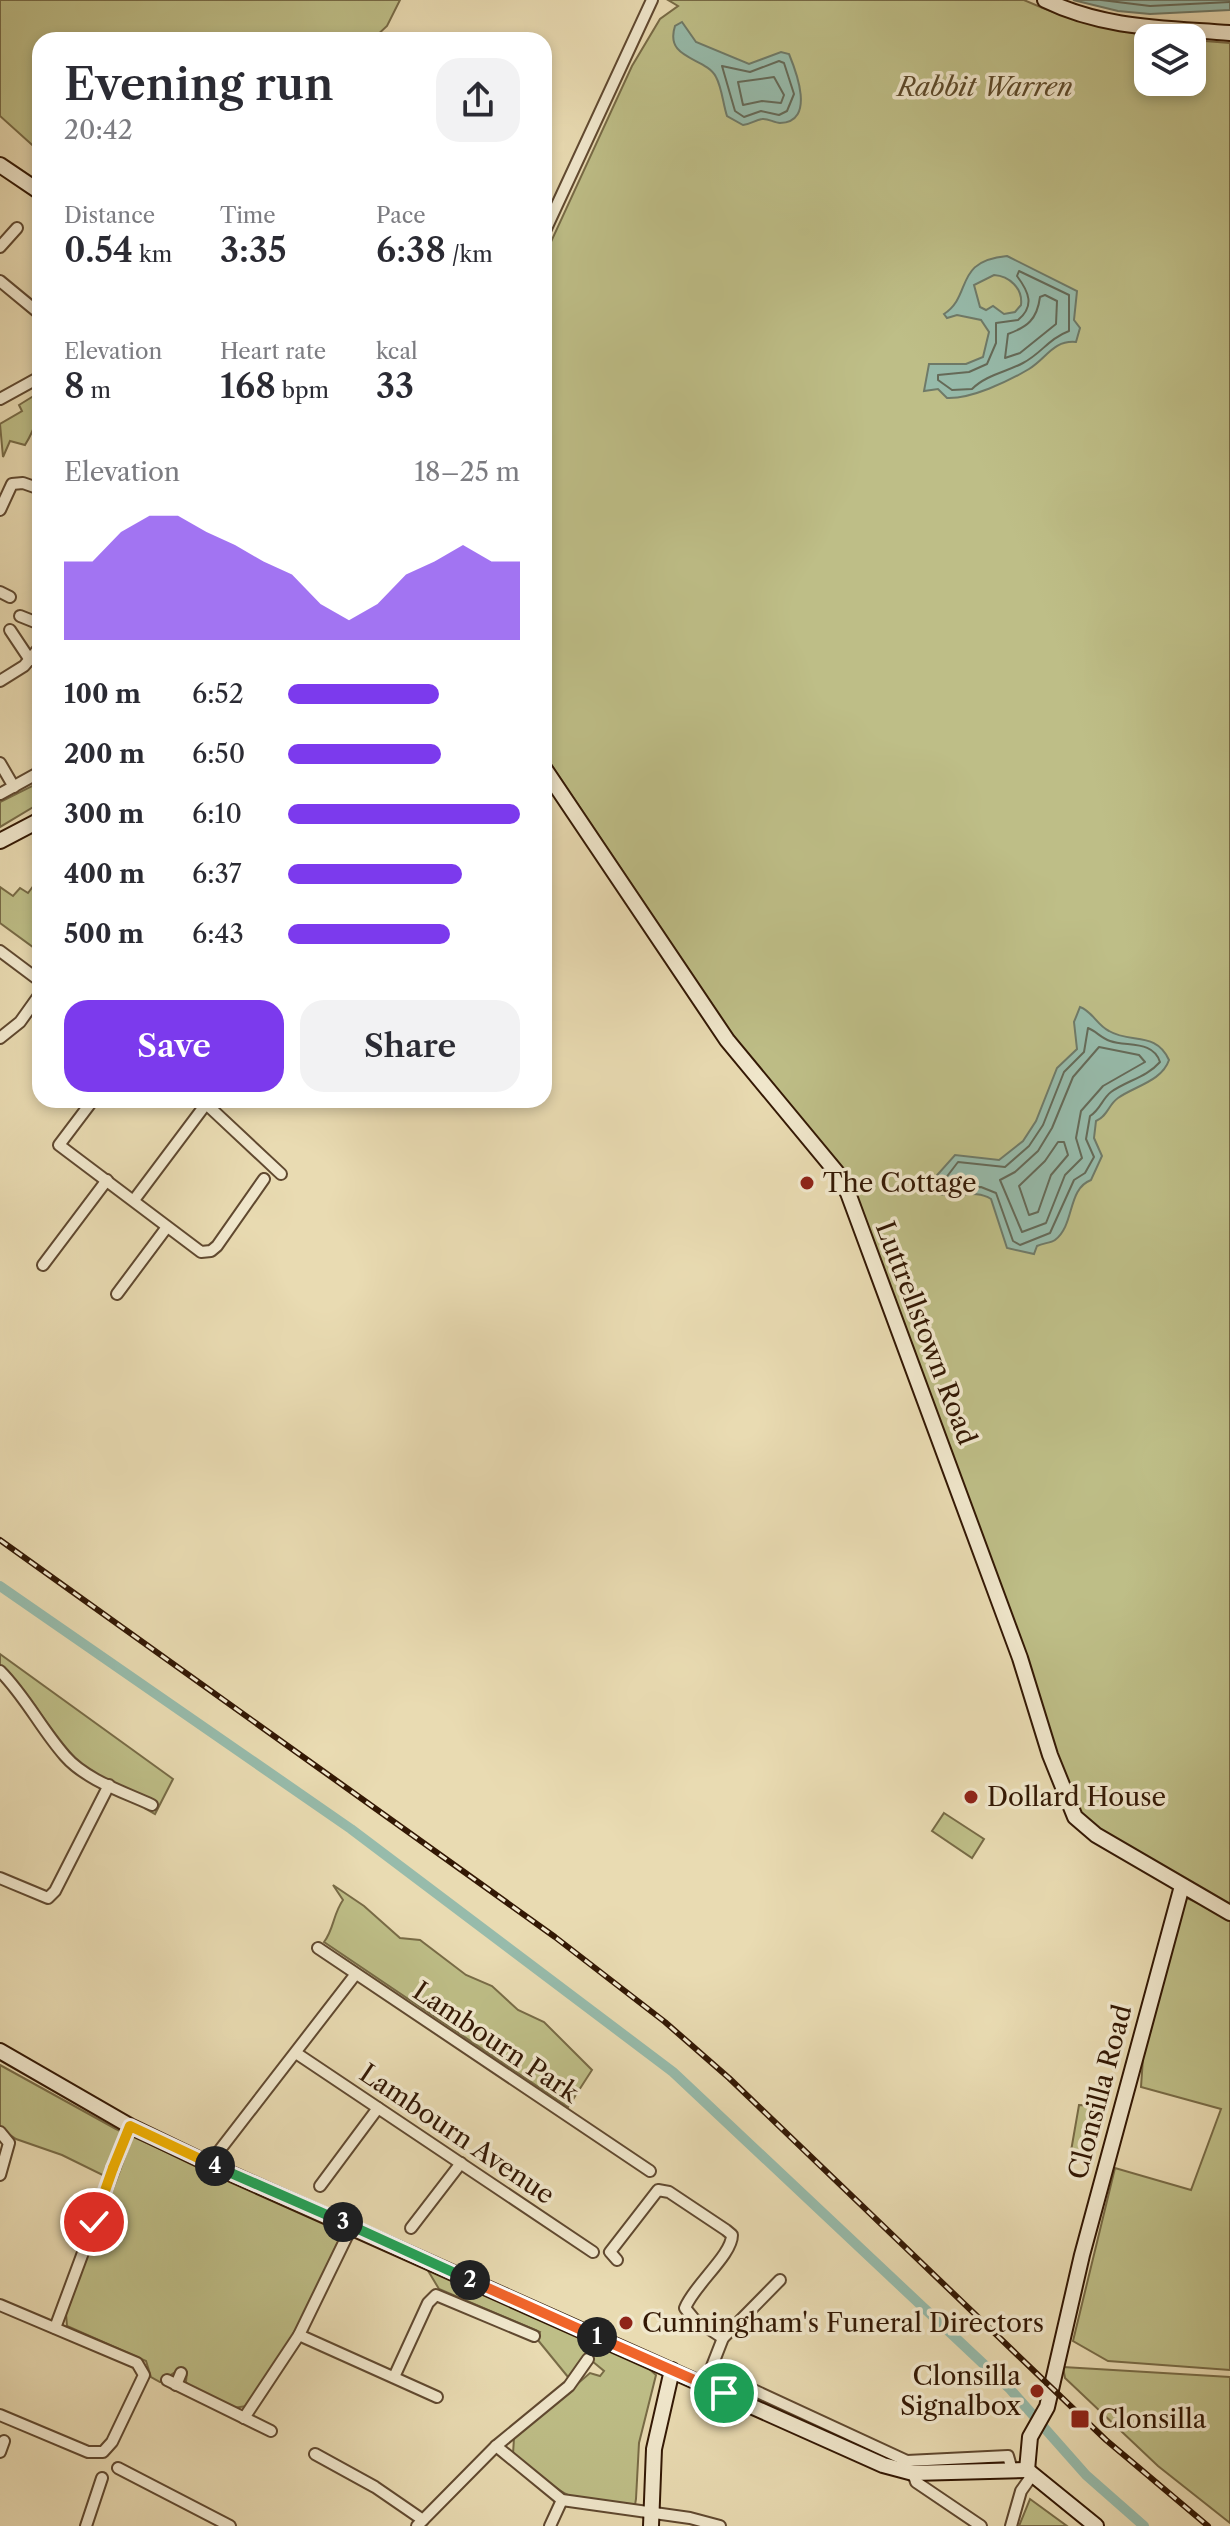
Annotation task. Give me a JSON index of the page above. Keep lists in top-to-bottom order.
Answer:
{
  "streets": {
    "street": [
      "Luttrellstown Road",
      "Lambourn Park",
      "Clonsilla Road",
      "Lambourn Avenue"
    ]
  },
  "crossings": [
    ["Luttrellstown Road", "Clonsilla Road"]
  ],
  "parks": ["Rabbit Warren"],
  "places": {
    "other": [
      "The Cottage",
      "Dollard House",
      "Cunningham's Funeral Directors",
      "Clonsilla Signalbox"
    ],
    "transit": ["Clonsilla"]
  },
  "page": {
    "heading": ["Evening run", "20:42"],
    "stats": [
      ["Distance", "0.54 km"],
      ["Time", "3:35"],
      ["Pace", "6:38 /km"],
      ["Elevation", "8 m"],
      ["Heart rate", "168 bpm"],
      ["kcal", "33"]
    ],
    "chart": ["Elevation", "18–25 m"],
    "list": [
      {
        "name": "100 m",
        "note": "6:52"
      },
      {
        "name": "200 m",
        "note": "6:50"
      },
      {
        "name": "300 m",
        "note": "6:10"
      },
      {
        "name": "400 m",
        "note": "6:37"
      },
      {
        "name": "500 m",
        "note": "6:43"
      }
    ],
    "buttons": ["Save", "Share"],
    "pins": [
      "4",
      "3",
      "2",
      "1"
    ]
  }
}
